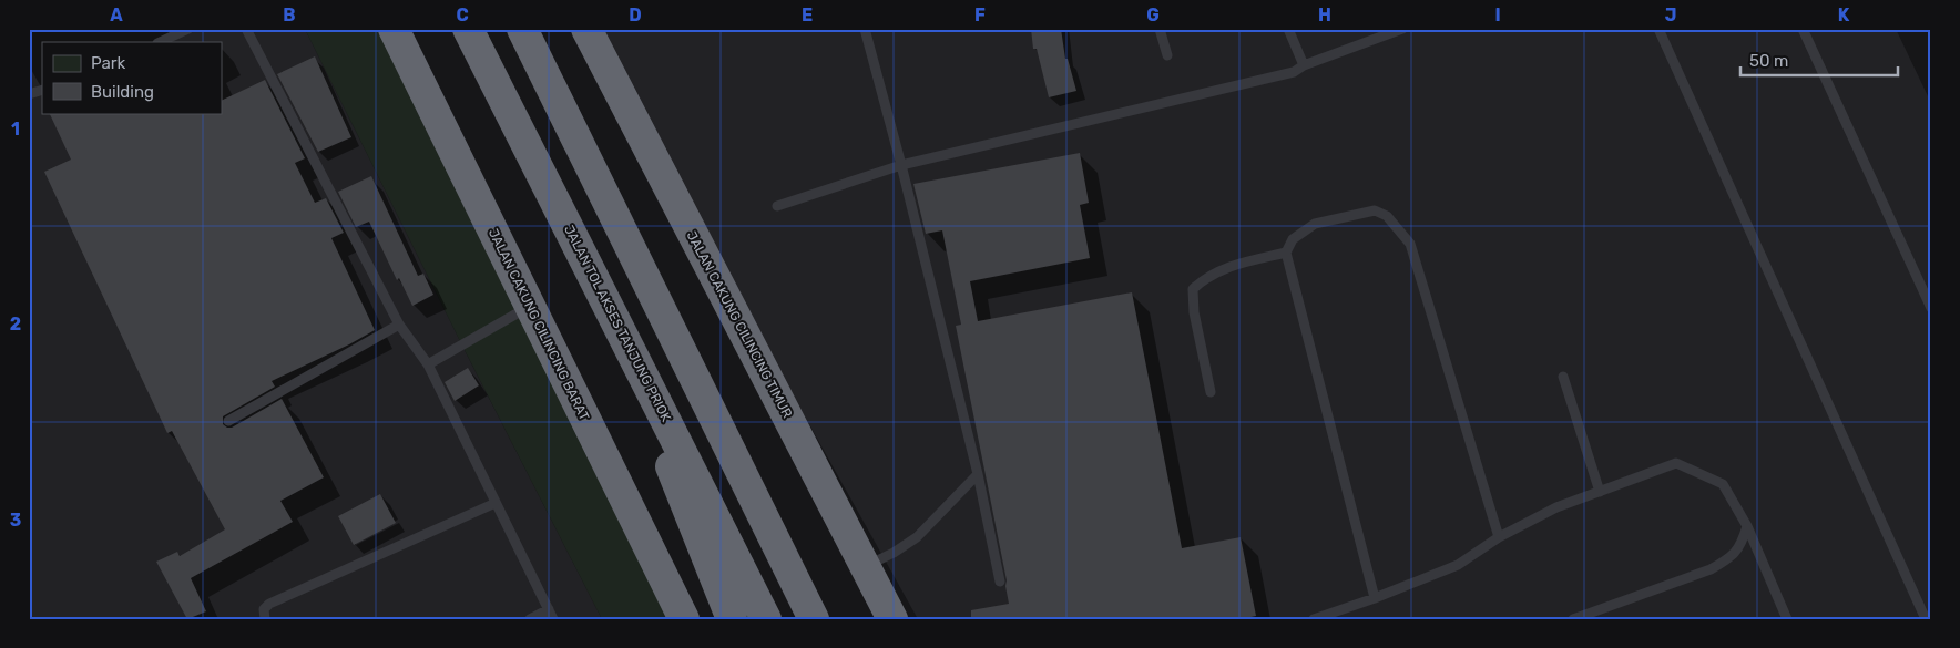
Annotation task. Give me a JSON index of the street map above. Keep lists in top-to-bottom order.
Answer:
{
  "streets": {
    "highway": ["JALAN TOL AKSES TANJUNG PRIOK", "JALAN CAKUNG CILINCING BARAT", "JALAN CAKUNG CILINCING TIMUR"]
  },
  "legend": ["Park", "Building"],
  "scale_bar": "50 m",
  "grid": {
    "columns": [
      "A",
      "B",
      "C",
      "D",
      "E",
      "F",
      "G",
      "H",
      "I",
      "J",
      "K"
    ],
    "rows": ["1", "2", "3"]
  }
}
